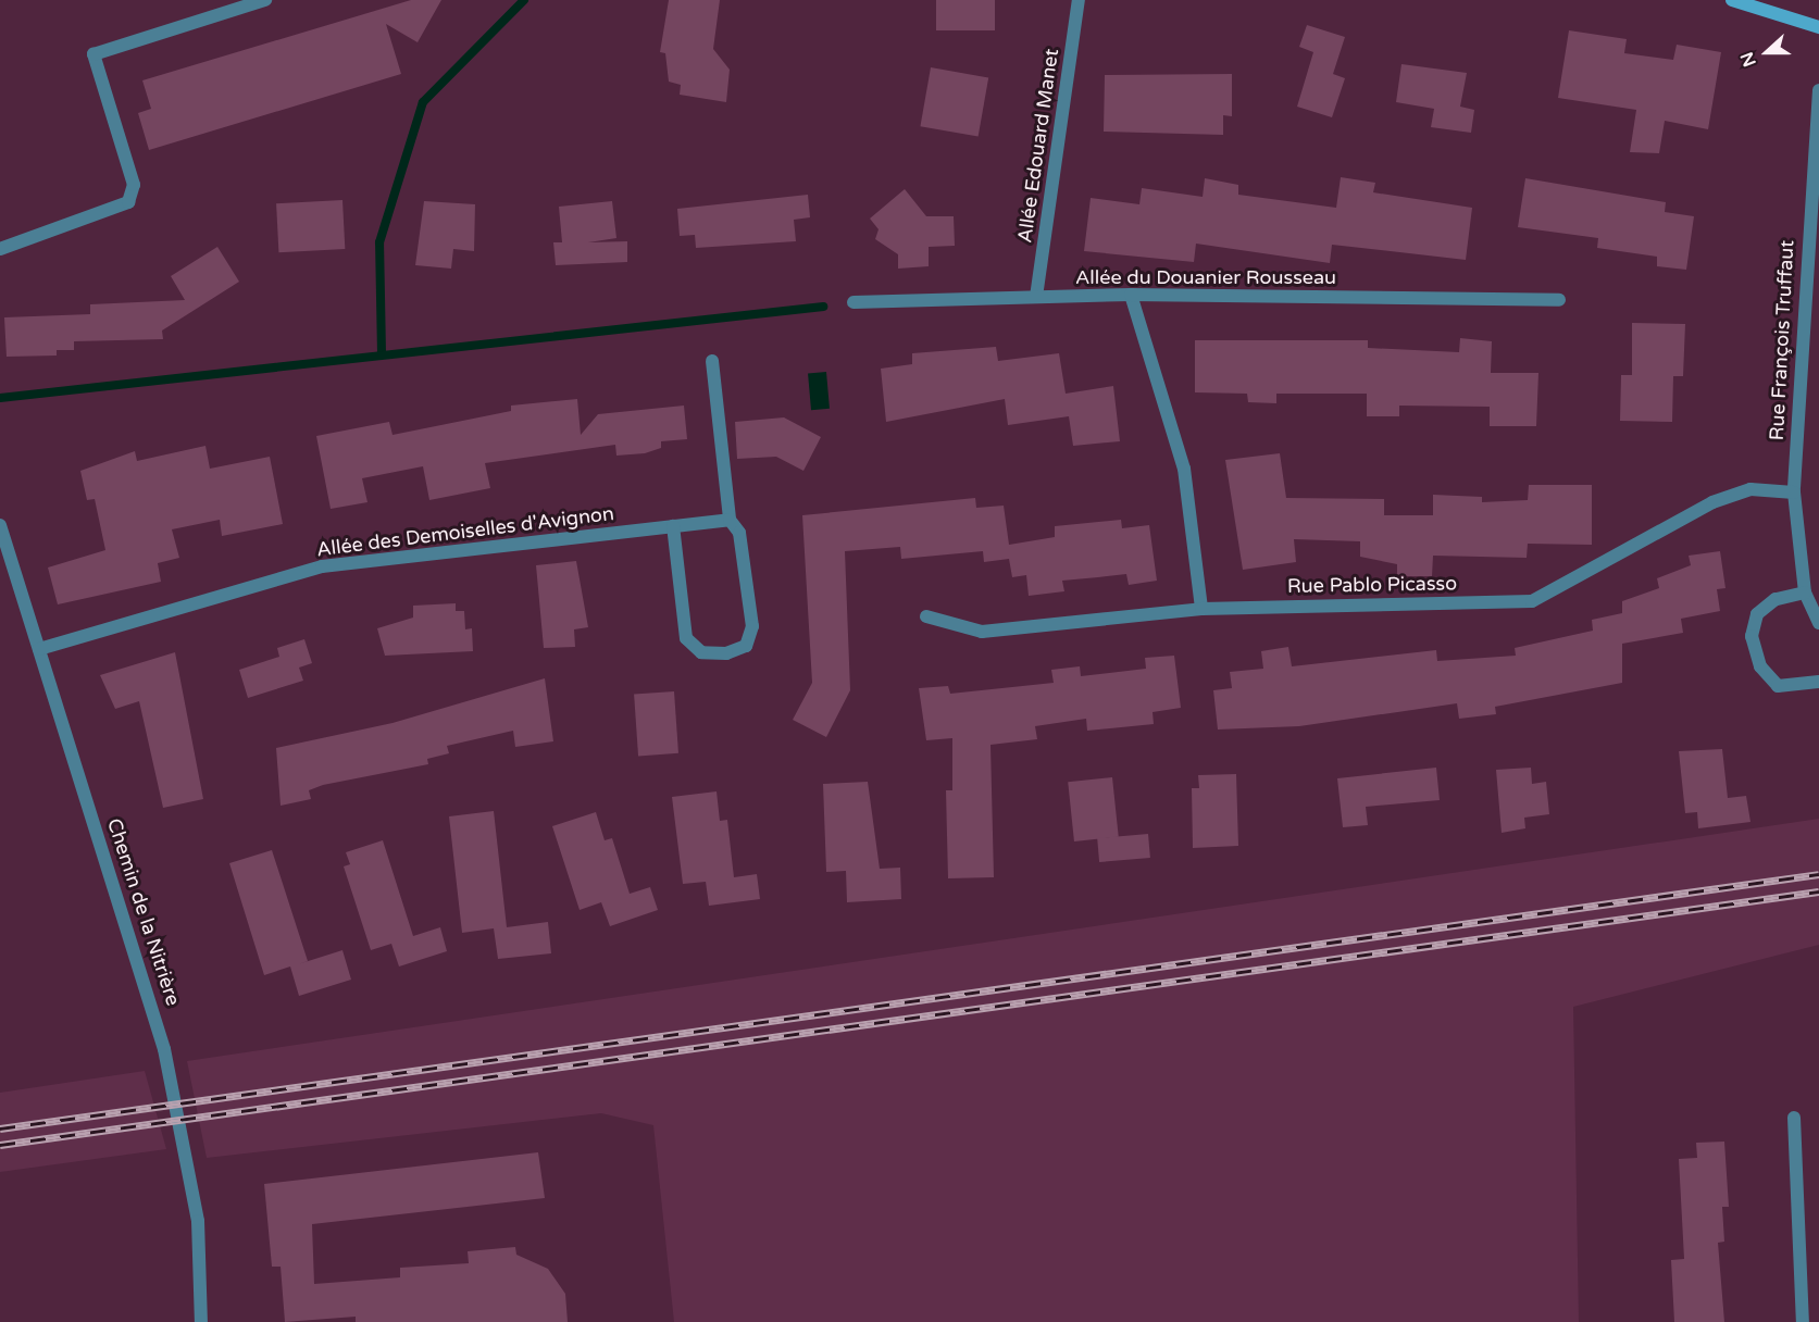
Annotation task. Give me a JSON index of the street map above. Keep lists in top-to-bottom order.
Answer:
{
  "streets": {
    "street": [
      "Allée Edouard Manet",
      "Allée du Douanier Rousseau",
      "Rue François Truffaut",
      "Allée des Demoiselles d'Avignon",
      "Rue Pablo Picasso",
      "Chemin de la Nitrière"
    ]
  },
  "crossings": [
    ["Allée Edouard Manet", "Allée du Douanier Rousseau"],
    ["Rue François Truffaut", "Rue Pablo Picasso"],
    ["Allée des Demoiselles d'Avignon", "Chemin de la Nitrière"]
  ],
  "north": "left"
}
